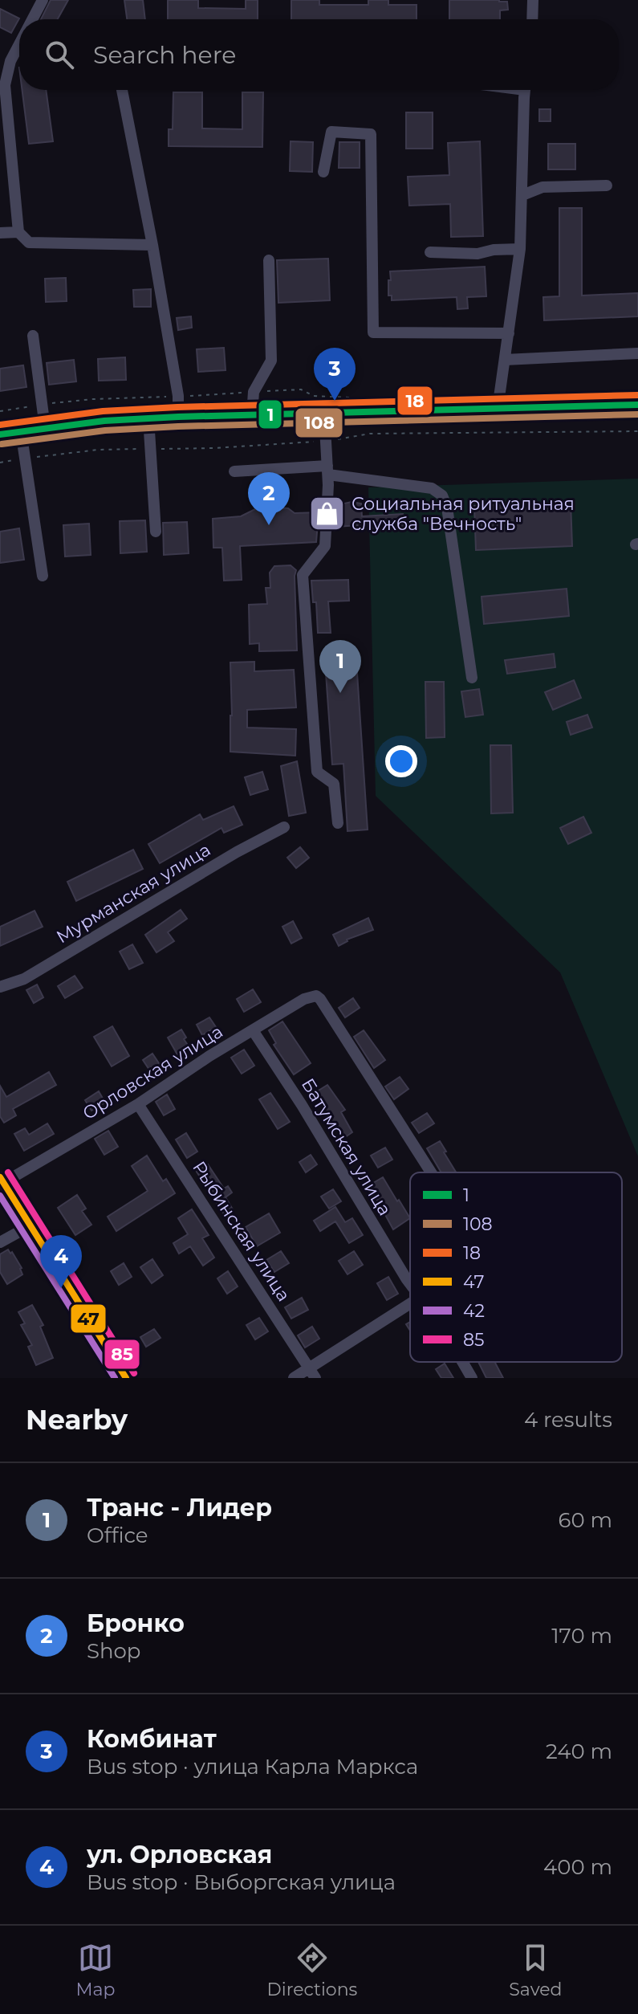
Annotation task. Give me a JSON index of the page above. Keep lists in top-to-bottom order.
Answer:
{
  "streets": {
    "street": [
      "Мурманская улица",
      "Орловская улица",
      "Батумская улица",
      "Рыбинская улица"
    ]
  },
  "crossings": [
    ["Орловская улица", "Батумская улица"],
    ["Орловская улица", "Рыбинская улица"]
  ],
  "places": {
    "shop": ["Социальная ритуальная служба \"Вечность\""]
  },
  "lines": [
    "transit line 18",
    "transit line 1",
    "transit line 108",
    "transit line 85",
    "transit line 47",
    "transit line 42"
  ],
  "legend": [
    "1",
    "108",
    "18",
    "47",
    "42",
    "85"
  ],
  "page": {
    "search": "Search here",
    "pins": [
      "3",
      "2",
      "1",
      "4"
    ],
    "heading": ["Nearby", "4 results"],
    "list": [
      {
        "mark": "1",
        "name": "Транс - Лидер",
        "note": "Office",
        "value": "60 m"
      },
      {
        "mark": "2",
        "name": "Бронко",
        "note": "Shop",
        "value": "170 m"
      },
      {
        "mark": "3",
        "name": "Комбинат",
        "note": "Bus stop · улица Карла Маркса",
        "value": "240 m"
      },
      {
        "mark": "4",
        "name": "ул. Орловская",
        "note": "Bus stop · Выборгская улица",
        "value": "400 m"
      }
    ],
    "nav": ["Map", "Directions", "Saved"]
  }
}
